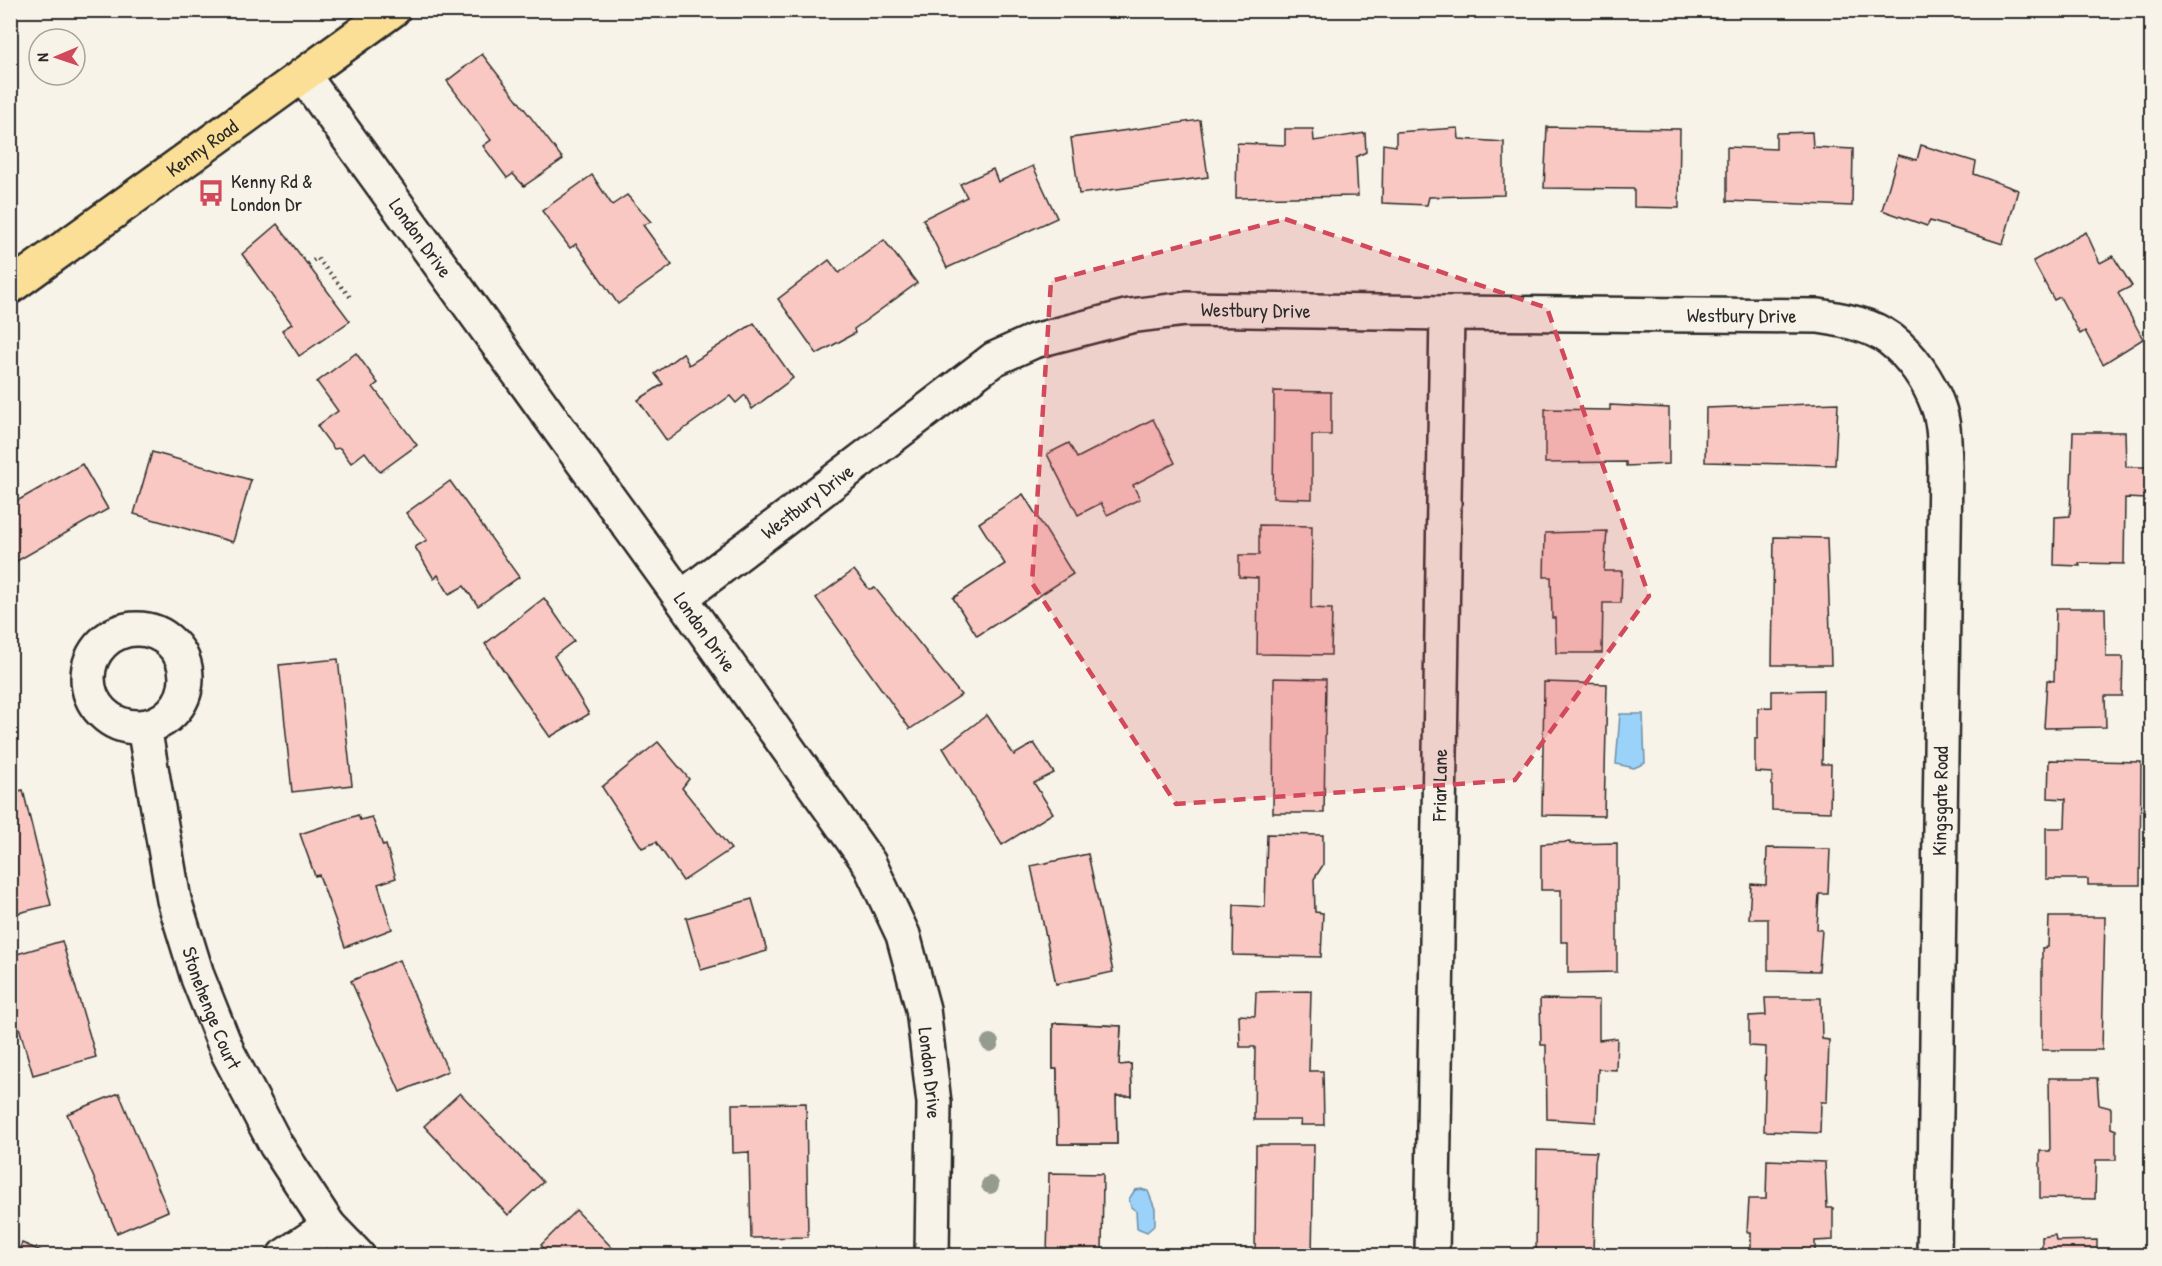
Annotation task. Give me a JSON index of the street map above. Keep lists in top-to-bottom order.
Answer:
{
  "streets": {
    "main road": ["Kenny Road"],
    "street": [
      "London Drive",
      "Westbury Drive",
      "Friar Lane",
      "Kingsgate Road",
      "Stonehenge Court"
    ]
  },
  "crossings": [
    ["Kenny Road", "London Drive"],
    ["London Drive", "Westbury Drive"],
    ["Westbury Drive", "Friar Lane"],
    ["Westbury Drive", "Kingsgate Road"]
  ],
  "places": {
    "bus stop": ["Kenny Rd & London Dr"]
  },
  "north": "left"
}
